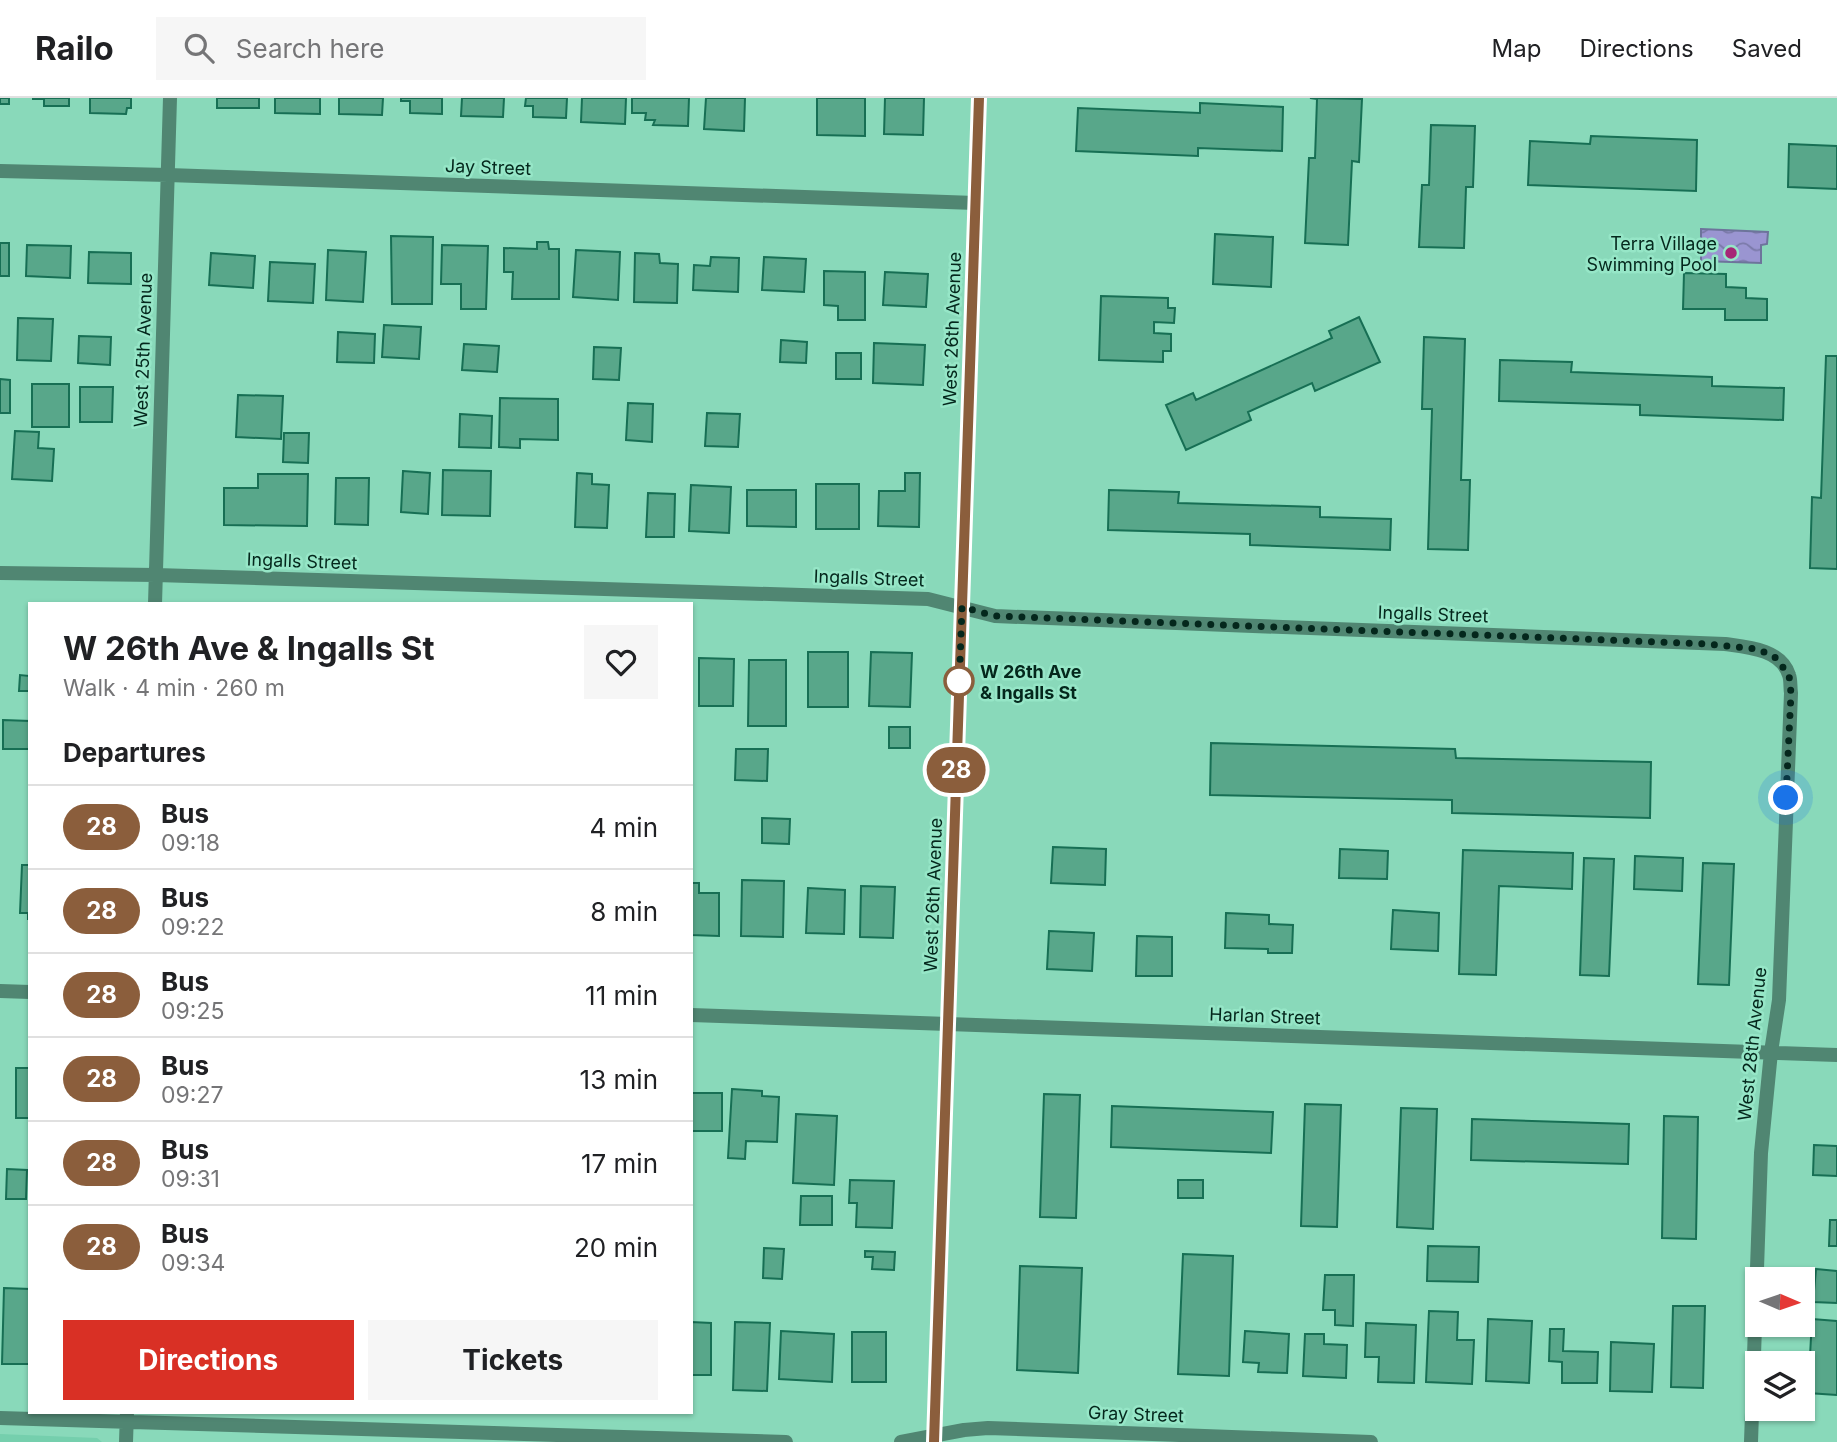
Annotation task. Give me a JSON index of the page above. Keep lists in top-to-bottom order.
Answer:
{
  "streets": {
    "street": [
      "Jay Street",
      "West 26th Avenue",
      "West 25th Avenue",
      "Ingalls Street",
      "Harlan Street",
      "West 28th Avenue",
      "Gray Street"
    ]
  },
  "crossings": [
    ["Jay Street", "West 26th Avenue"],
    ["Jay Street", "West 25th Avenue"],
    ["West 26th Avenue", "Ingalls Street"],
    ["West 26th Avenue", "Harlan Street"],
    ["West 26th Avenue", "Gray Street"],
    ["West 25th Avenue", "Ingalls Street"],
    ["Ingalls Street", "West 28th Avenue"],
    ["Harlan Street", "West 28th Avenue"]
  ],
  "places": ["Terra Village Swimming Pool", "W 26th Ave & Ingalls St"],
  "lines": ["bus line 28"],
  "north": "right",
  "page": {
    "header": "Railo",
    "search": "Search here",
    "nav": ["Map", "Directions", "Saved"],
    "on_map": "28",
    "heading": [
      ["W 26th Ave & Ingalls St", "Walk · 4 min · 260 m"],
      "Departures"
    ],
    "list": [
      {
        "mark": "28",
        "name": "Bus",
        "note": "09:18",
        "value": "4 min"
      },
      {
        "mark": "28",
        "name": "Bus",
        "note": "09:22",
        "value": "8 min"
      },
      {
        "mark": "28",
        "name": "Bus",
        "note": "09:25",
        "value": "11 min"
      },
      {
        "mark": "28",
        "name": "Bus",
        "note": "09:27",
        "value": "13 min"
      },
      {
        "mark": "28",
        "name": "Bus",
        "note": "09:31",
        "value": "17 min"
      },
      {
        "mark": "28",
        "name": "Bus",
        "note": "09:34",
        "value": "20 min"
      }
    ],
    "buttons": ["Directions", "Tickets"]
  }
}
